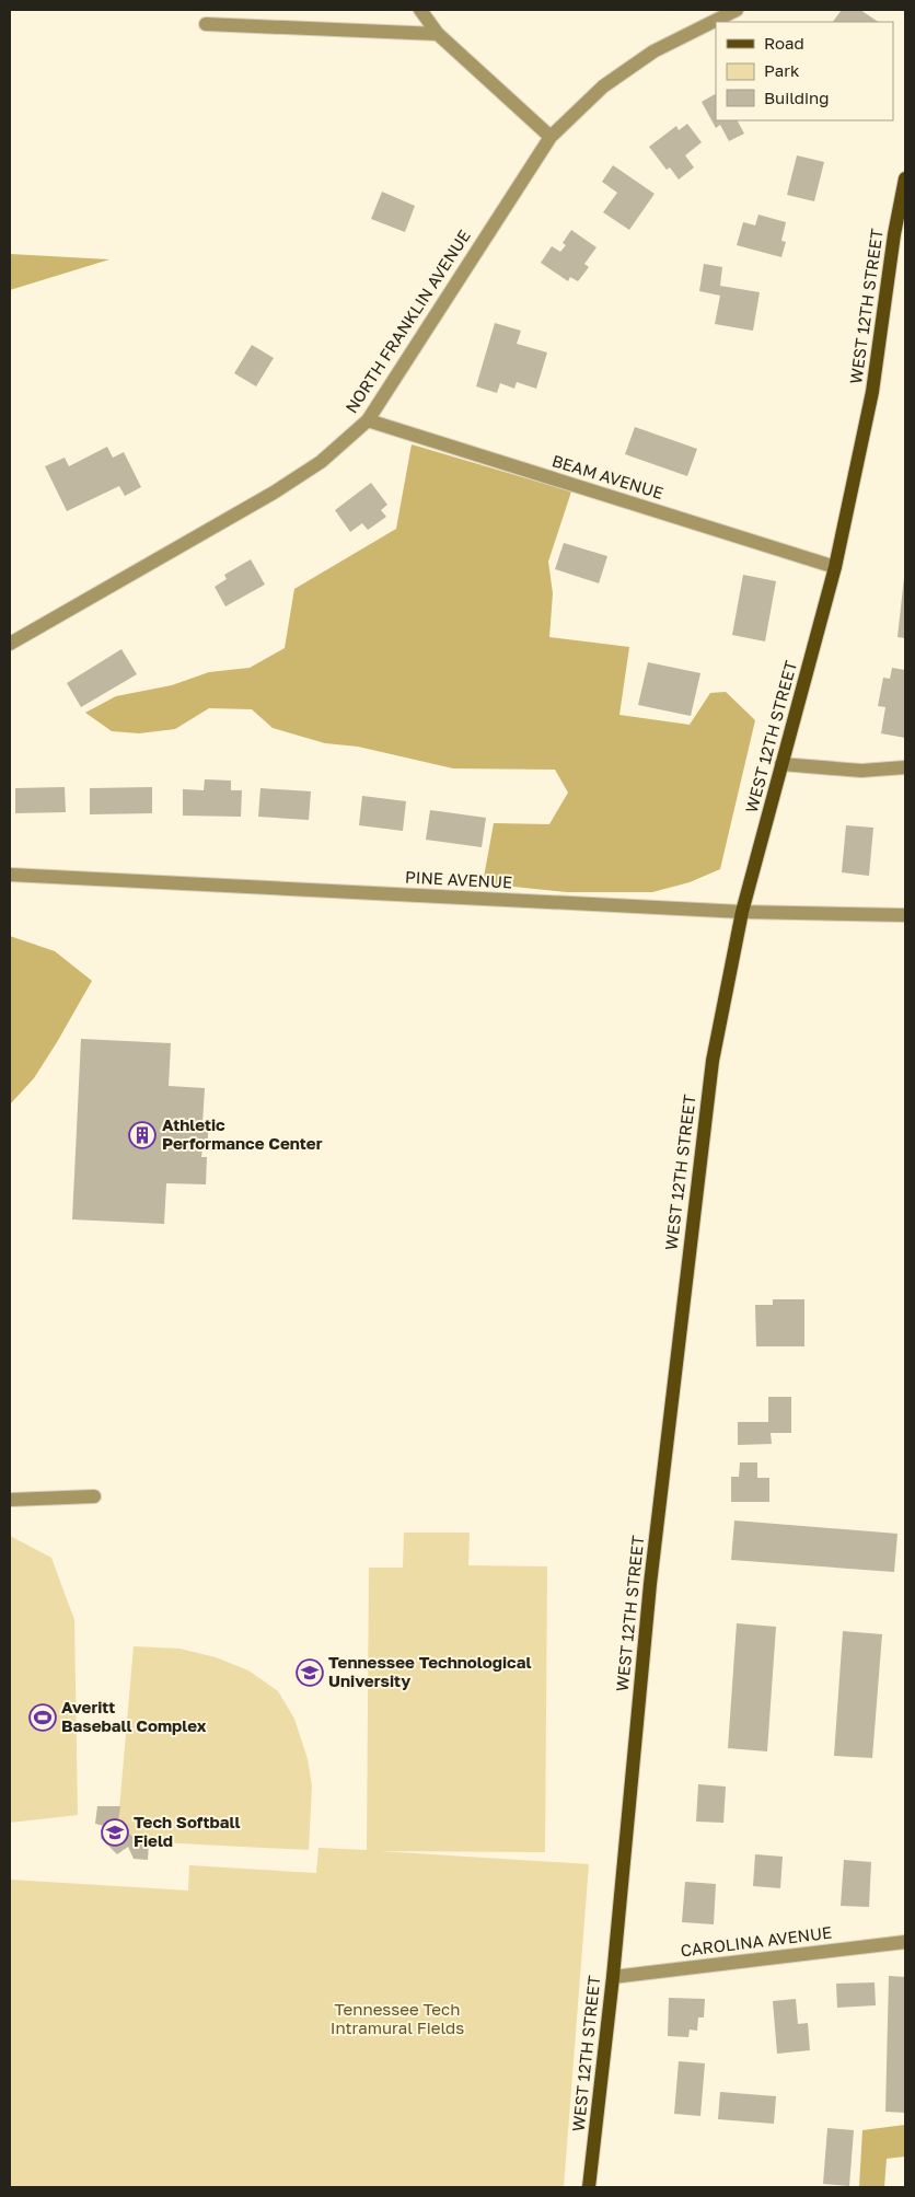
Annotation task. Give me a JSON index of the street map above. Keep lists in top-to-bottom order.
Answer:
{
  "streets": {
    "main road": ["WEST 12TH STREET"],
    "street": [
      "NORTH FRANKLIN AVENUE",
      "BEAM AVENUE",
      "PINE AVENUE",
      "CAROLINA AVENUE"
    ]
  },
  "crossings": [
    ["WEST 12TH STREET", "BEAM AVENUE"],
    ["WEST 12TH STREET", "PINE AVENUE"],
    ["WEST 12TH STREET", "CAROLINA AVENUE"],
    ["NORTH FRANKLIN AVENUE", "BEAM AVENUE"]
  ],
  "parks": ["Tennessee Tech Intramural Fields"],
  "places": {
    "building": ["Athletic Performance Center"],
    "school or university": ["Tennessee Technological University", "Tech Softball Field"],
    "sports": ["Averitt Baseball Complex"]
  },
  "legend": ["Road", "Park", "Building"]
}
